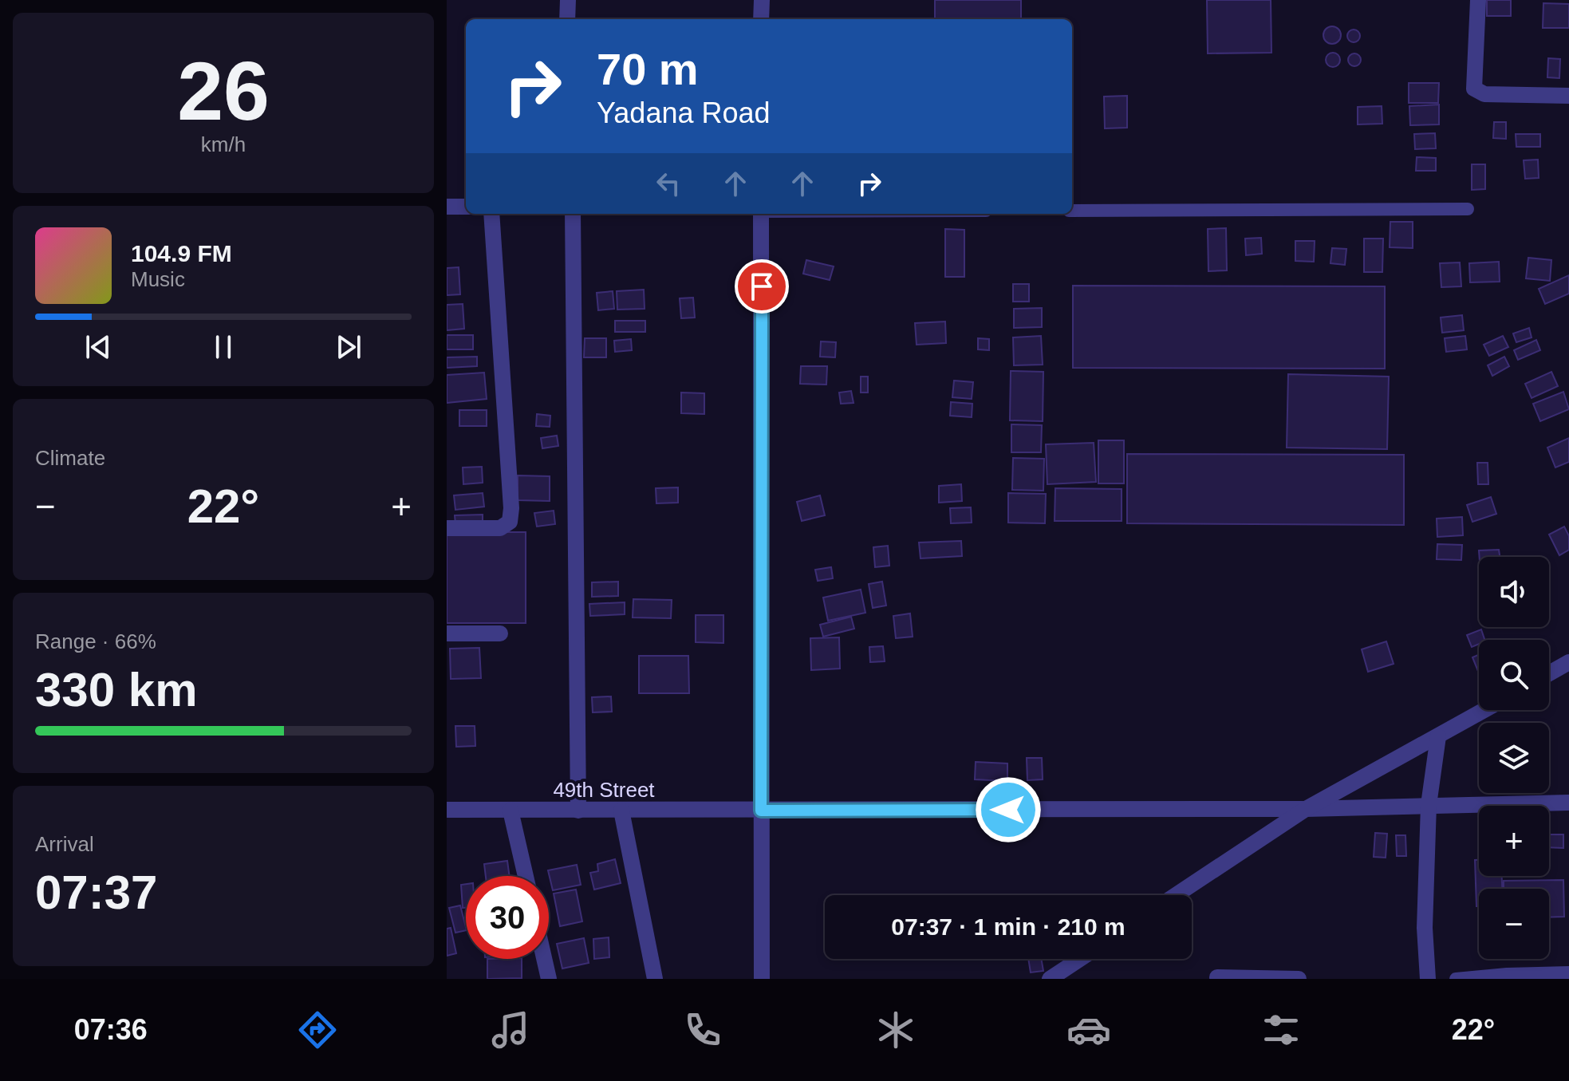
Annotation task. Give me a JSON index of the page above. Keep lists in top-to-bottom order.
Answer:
{
  "streets": {
    "street": ["49th Street"]
  },
  "page": {
    "tile": [
      ["26", "km/h"],
      "Climate",
      ["Range · 66%", "330 km"],
      ["Arrival", "07:37"]
    ],
    "turn": ["70 m", "Yadana Road"],
    "song": ["104.9 FM", "Music"],
    "heat": ["−", "22°", "+"],
    "map_buttons": ["+", "−"],
    "limit": "30",
    "trip": "07:37 · 1 min · 210 m",
    "tabs": ["07:36", "22°"]
  }
}
